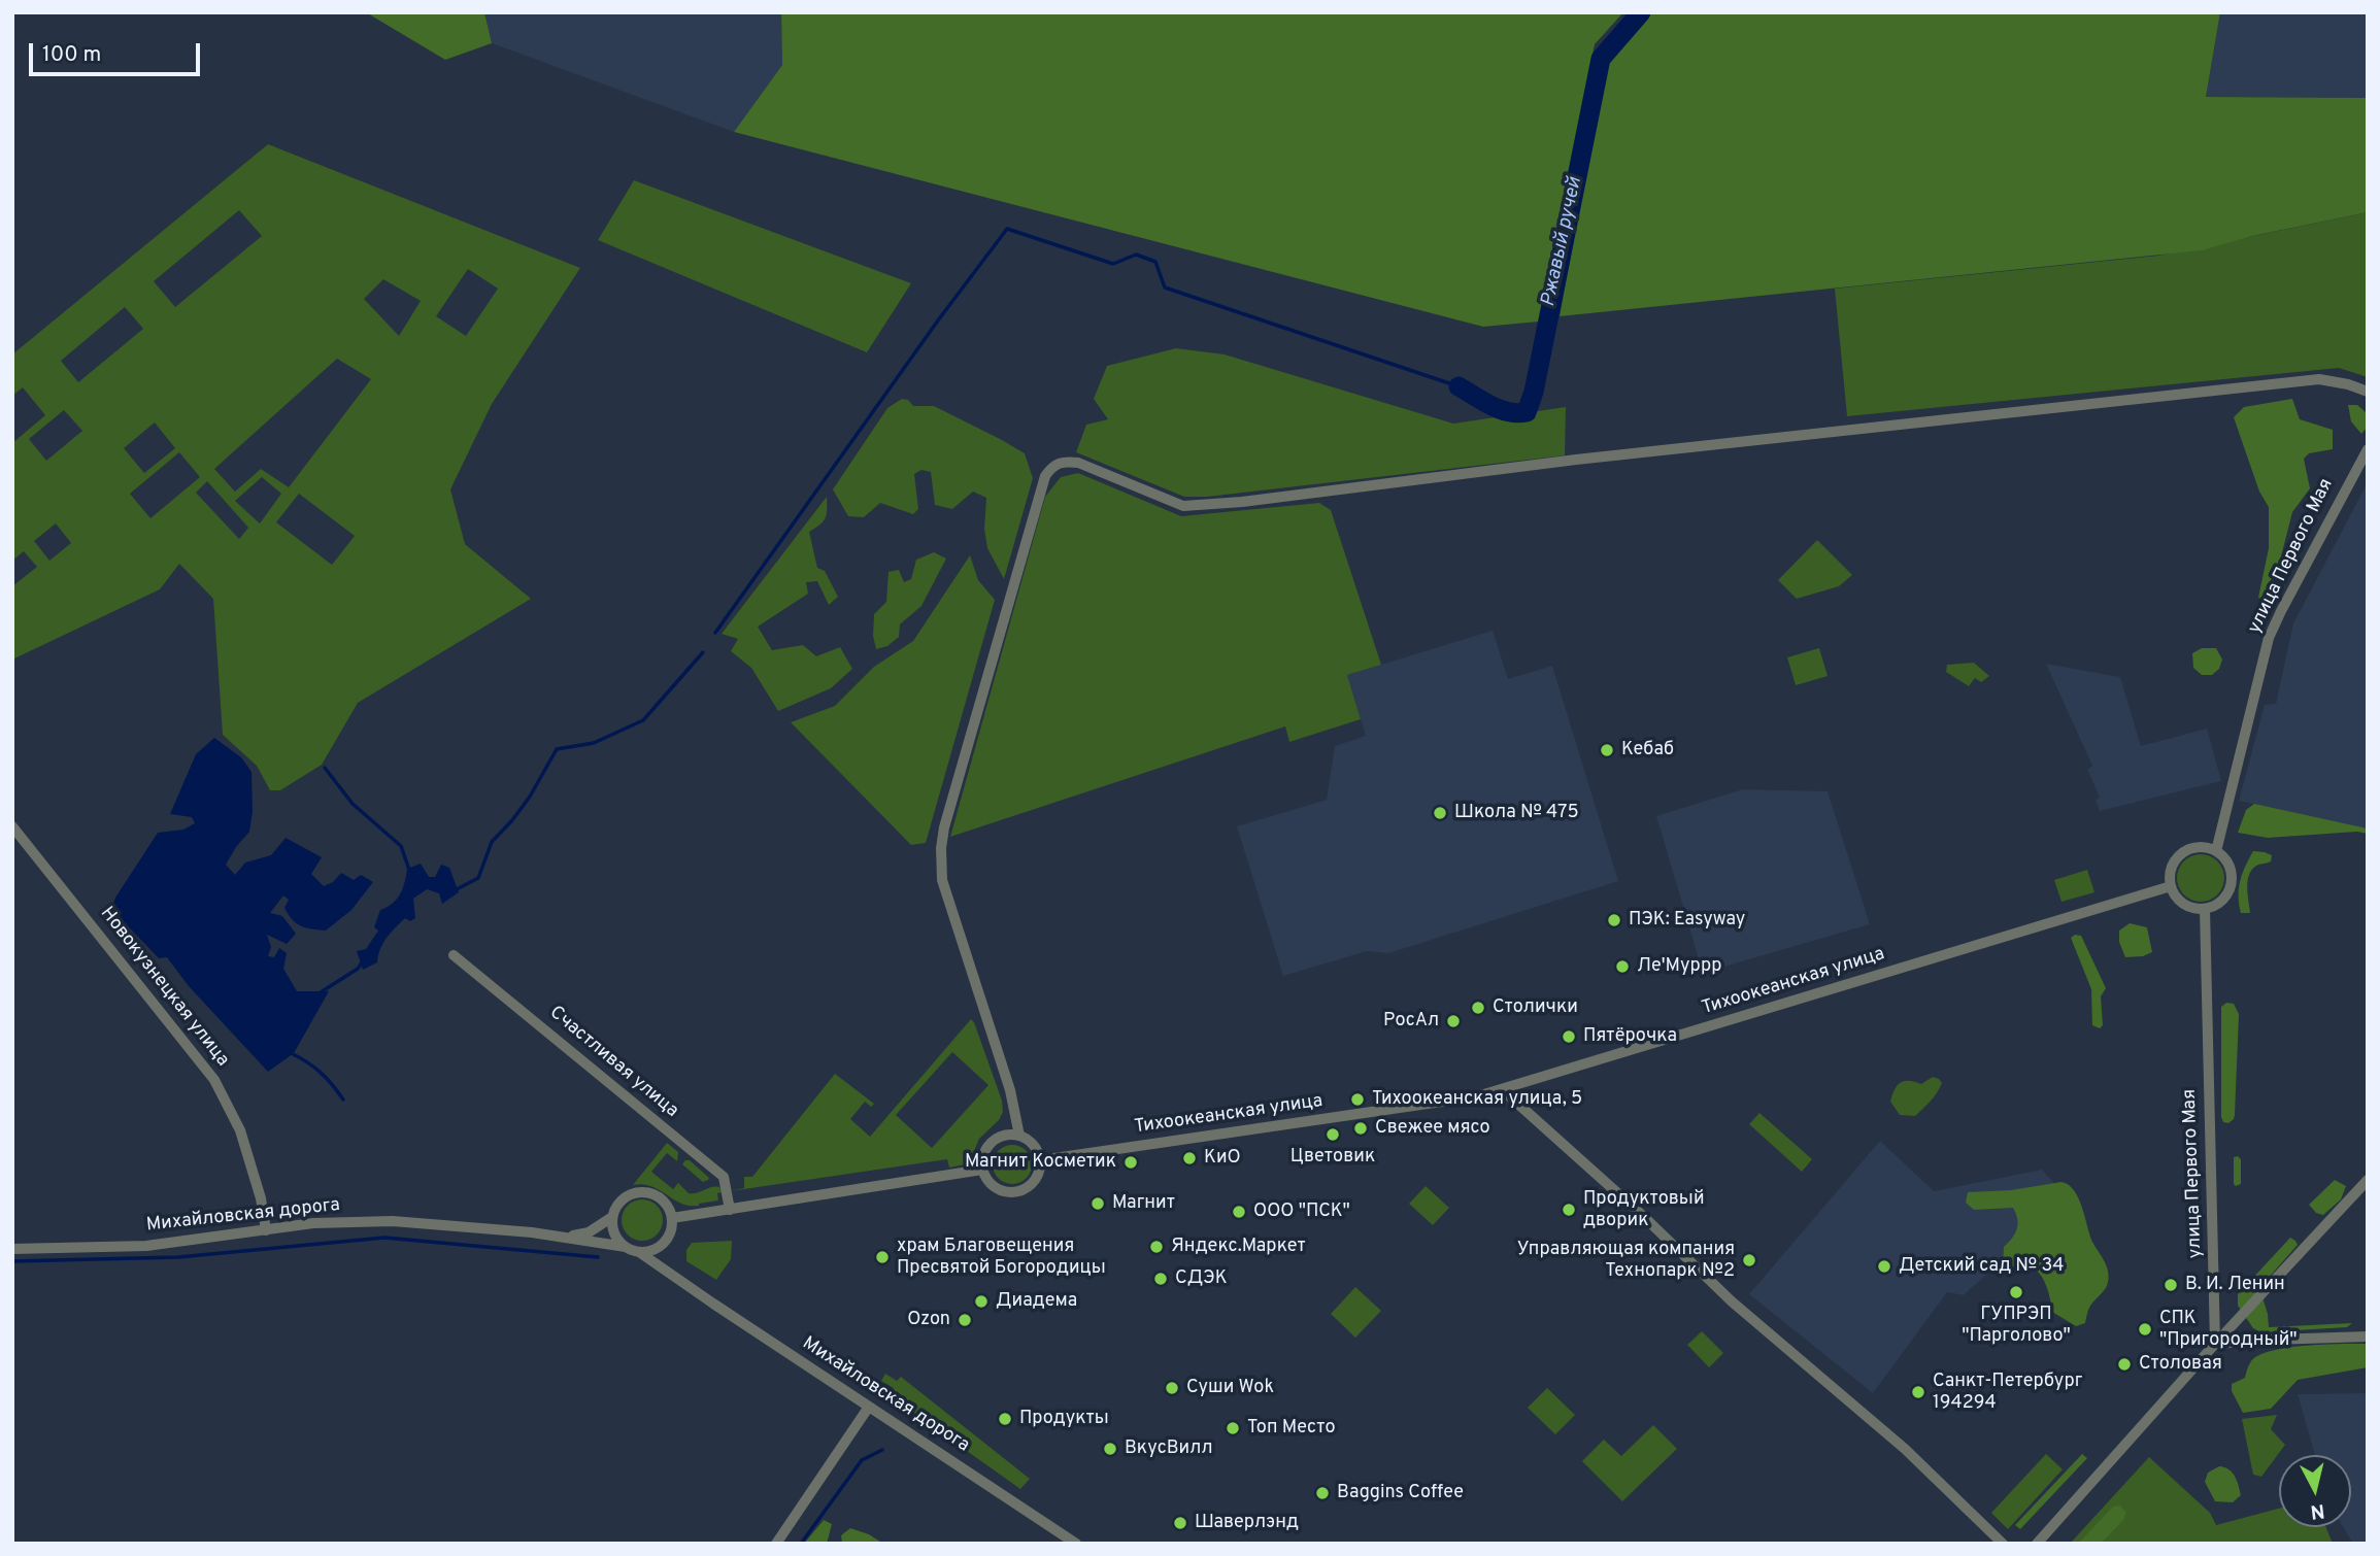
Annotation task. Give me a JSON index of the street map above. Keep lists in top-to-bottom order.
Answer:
{
  "streets": {
    "street": [
      "улица Первого Мая",
      "Тихоокеанская улица",
      "Новокузнецкая улица",
      "Счастливая улица",
      "Михайловская дорога"
    ]
  },
  "crossings": [
    ["улица Первого Мая", "Тихоокеанская улица"],
    ["Новокузнецкая улица", "Михайловская дорога"]
  ],
  "water": ["Ржавый ручей"],
  "places": [
    "Кебаб",
    "Школа № 475",
    "ПЭК: Easyway",
    "Ле'Муррр",
    "Столички",
    "РосАл",
    "Пятёрочка",
    "Тихоокеанская улица, 5",
    "Свежее мясо",
    "Цветовик",
    "КиО",
    "Магнит Косметик",
    "Магнит",
    "Продуктовый дворик",
    "ООО \"ПСК\"",
    "Яндекс.Маркет",
    "храм Благовещения Пресвятой Богородицы",
    "Управляющая компания Технопарк №2",
    "Детский сад № 34",
    "СДЭК",
    "В. И. Ленин",
    "ГУПРЭП \"Парголово\"",
    "Диадема",
    "Ozon",
    "СПК \"Пригородный\"",
    "Столовая",
    "Суши Wok",
    "Санкт-Петербург 194294",
    "Продукты",
    "Топ Место",
    "ВкусВилл",
    "Baggins Coffee",
    "Шаверлэнд"
  ],
  "scale_bar": "100 m",
  "north": "bottom"
}
